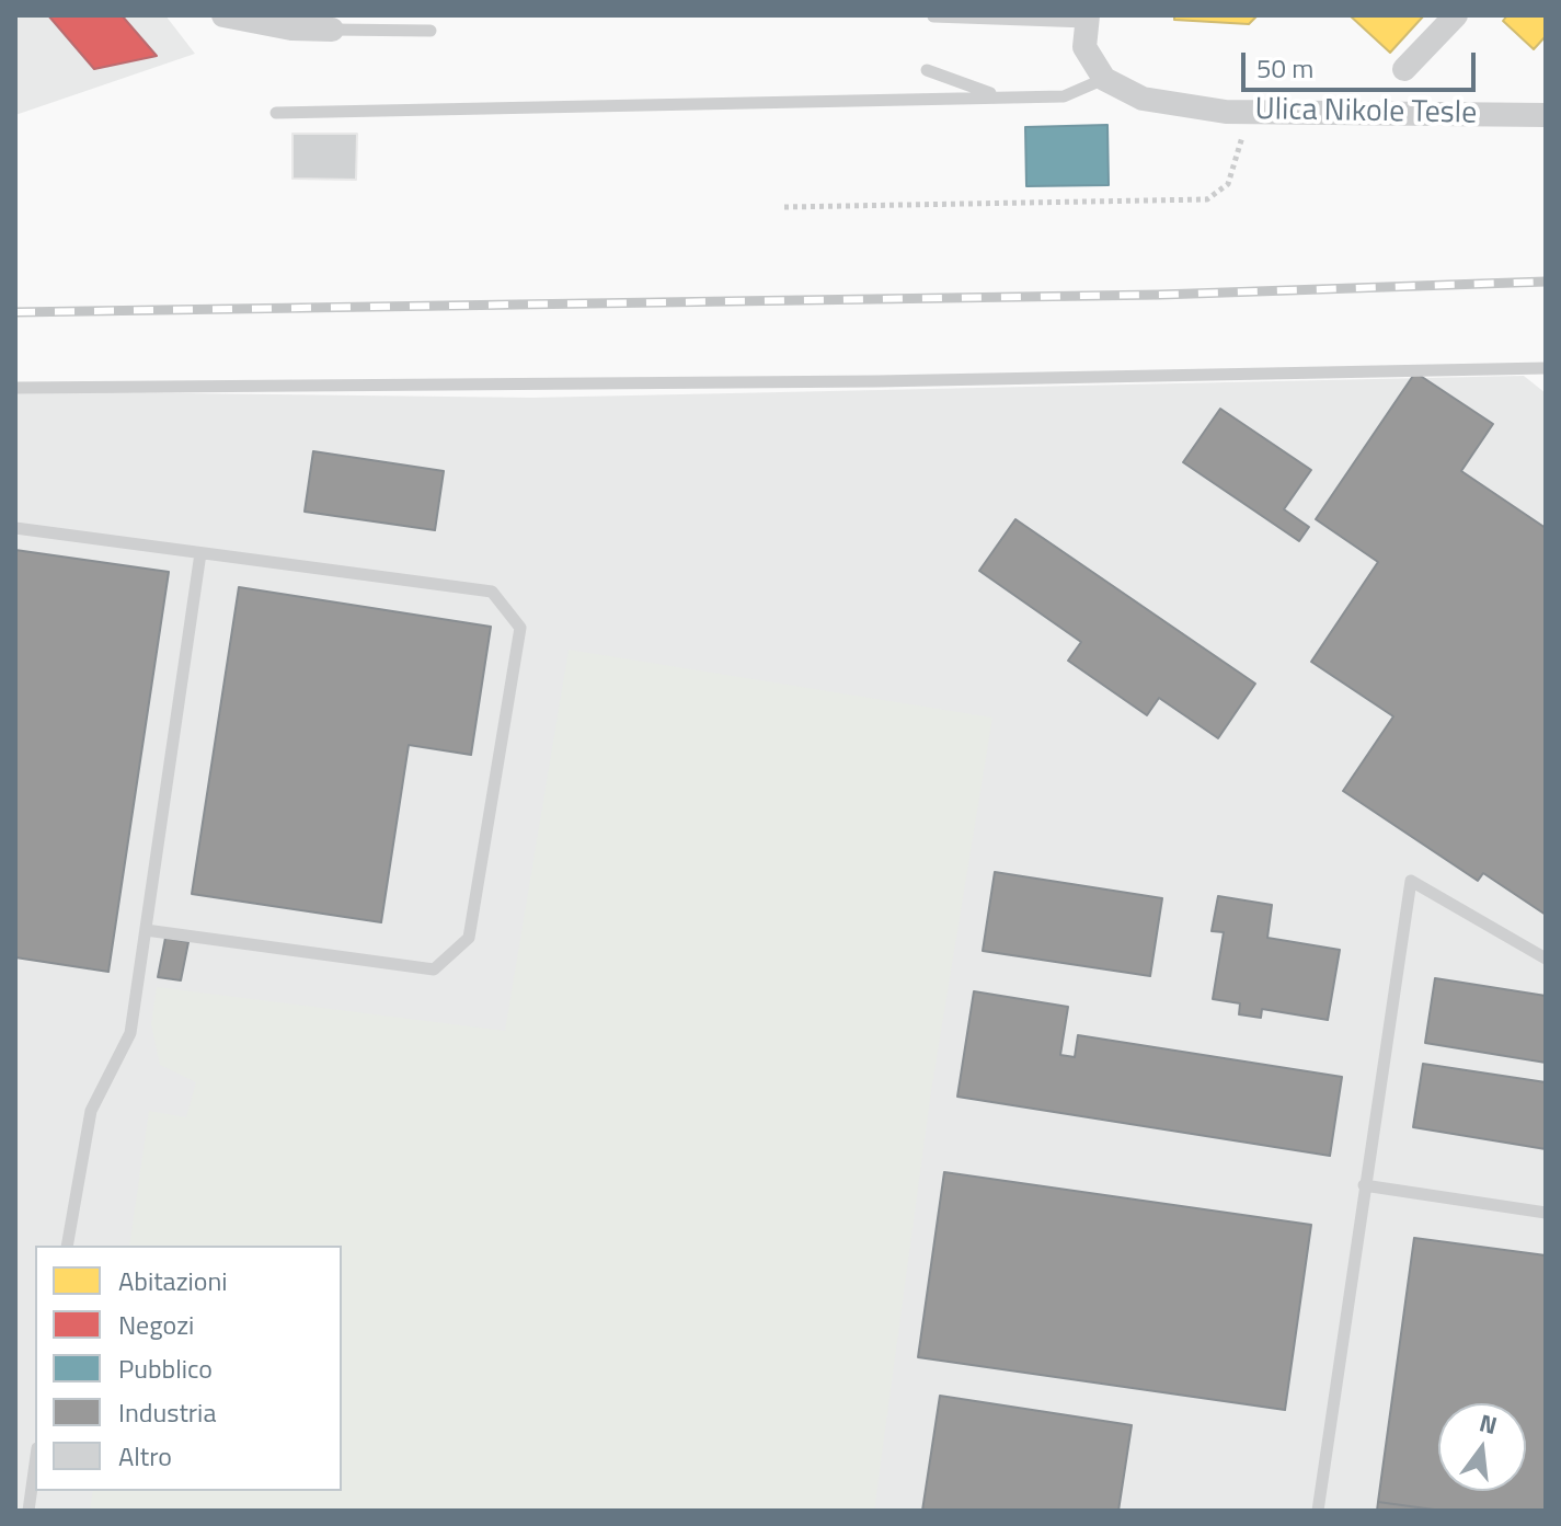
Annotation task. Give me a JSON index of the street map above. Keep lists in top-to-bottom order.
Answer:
{
  "streets": {
    "street": ["Ulica Nikole Tesle"]
  },
  "legend": [
    "Abitazioni",
    "Negozi",
    "Pubblico",
    "Industria",
    "Altro"
  ],
  "scale_bar": "50 m",
  "north": "top"
}
